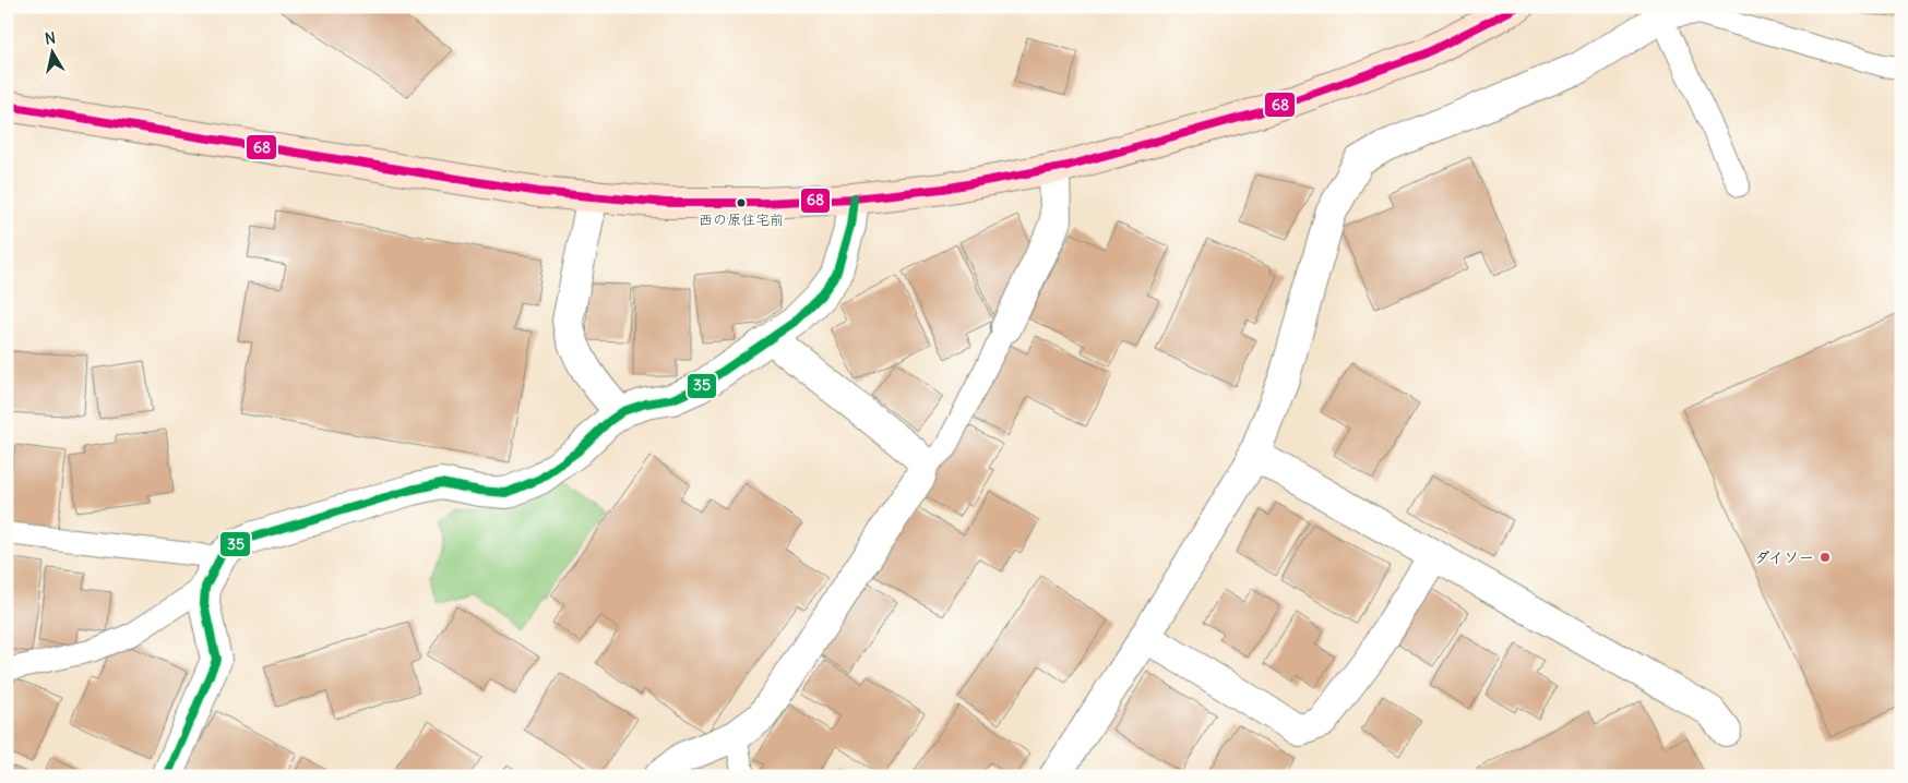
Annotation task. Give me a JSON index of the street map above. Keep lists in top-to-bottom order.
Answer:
{
  "places": ["西の原住宅前", "ダイソー"],
  "lines": ["transit line 68", "transit line 35"],
  "north": "top"
}
